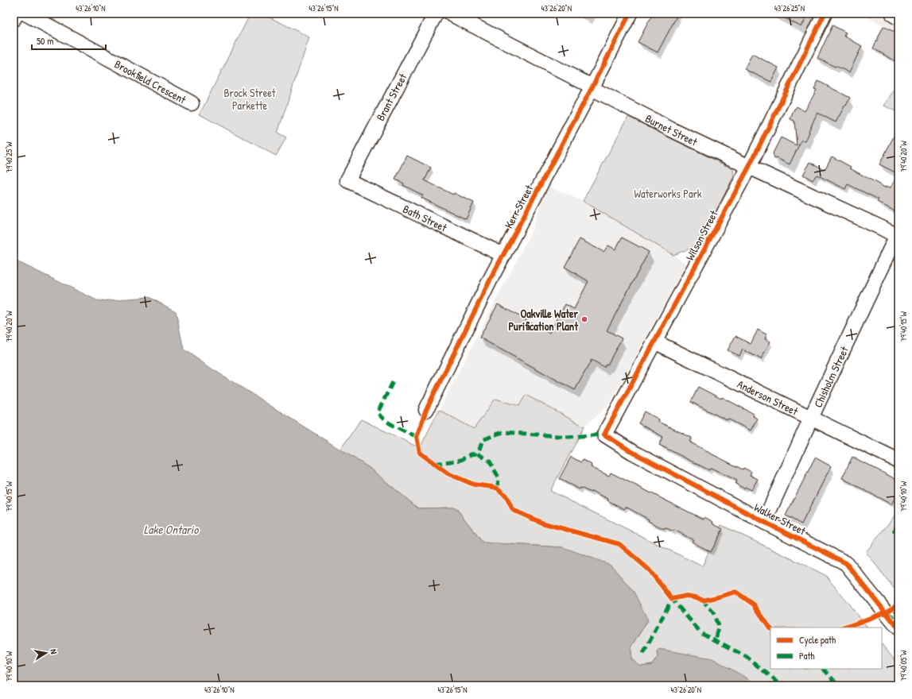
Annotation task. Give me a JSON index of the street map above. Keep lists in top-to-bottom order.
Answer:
{
  "streets": {
    "street": [
      "Brookfield Crescent",
      "Brant Street",
      "Burnet Street",
      "Kerr Street",
      "Bath Street",
      "Wilson Street",
      "Chisholm Street",
      "Anderson Street",
      "Walker Street"
    ]
  },
  "crossings": [
    ["Brant Street", "Bath Street"],
    ["Burnet Street", "Kerr Street"],
    ["Burnet Street", "Wilson Street"],
    ["Burnet Street", "Chisholm Street"],
    ["Kerr Street", "Bath Street"],
    ["Wilson Street", "Anderson Street"],
    ["Wilson Street", "Walker Street"],
    ["Chisholm Street", "Anderson Street"],
    ["Chisholm Street", "Walker Street"]
  ],
  "water": ["Lake Ontario"],
  "parks": ["Brock Street Parkette", "Waterworks Park"],
  "places": ["Oakville Water Purification Plant"],
  "legend": ["Cycle path", "Path"],
  "scale_bar": "50 m",
  "north": "right",
  "coordinates": [
    "43°26'10\"N",
    "43°26'15\"N",
    "43°26'20\"N",
    "43°26'25\"N",
    "79°40'20\"W",
    "79°40'25\"W",
    "79°40'15\"W",
    "79°40'10\"W",
    "79°40'05\"W"
  ]
}
